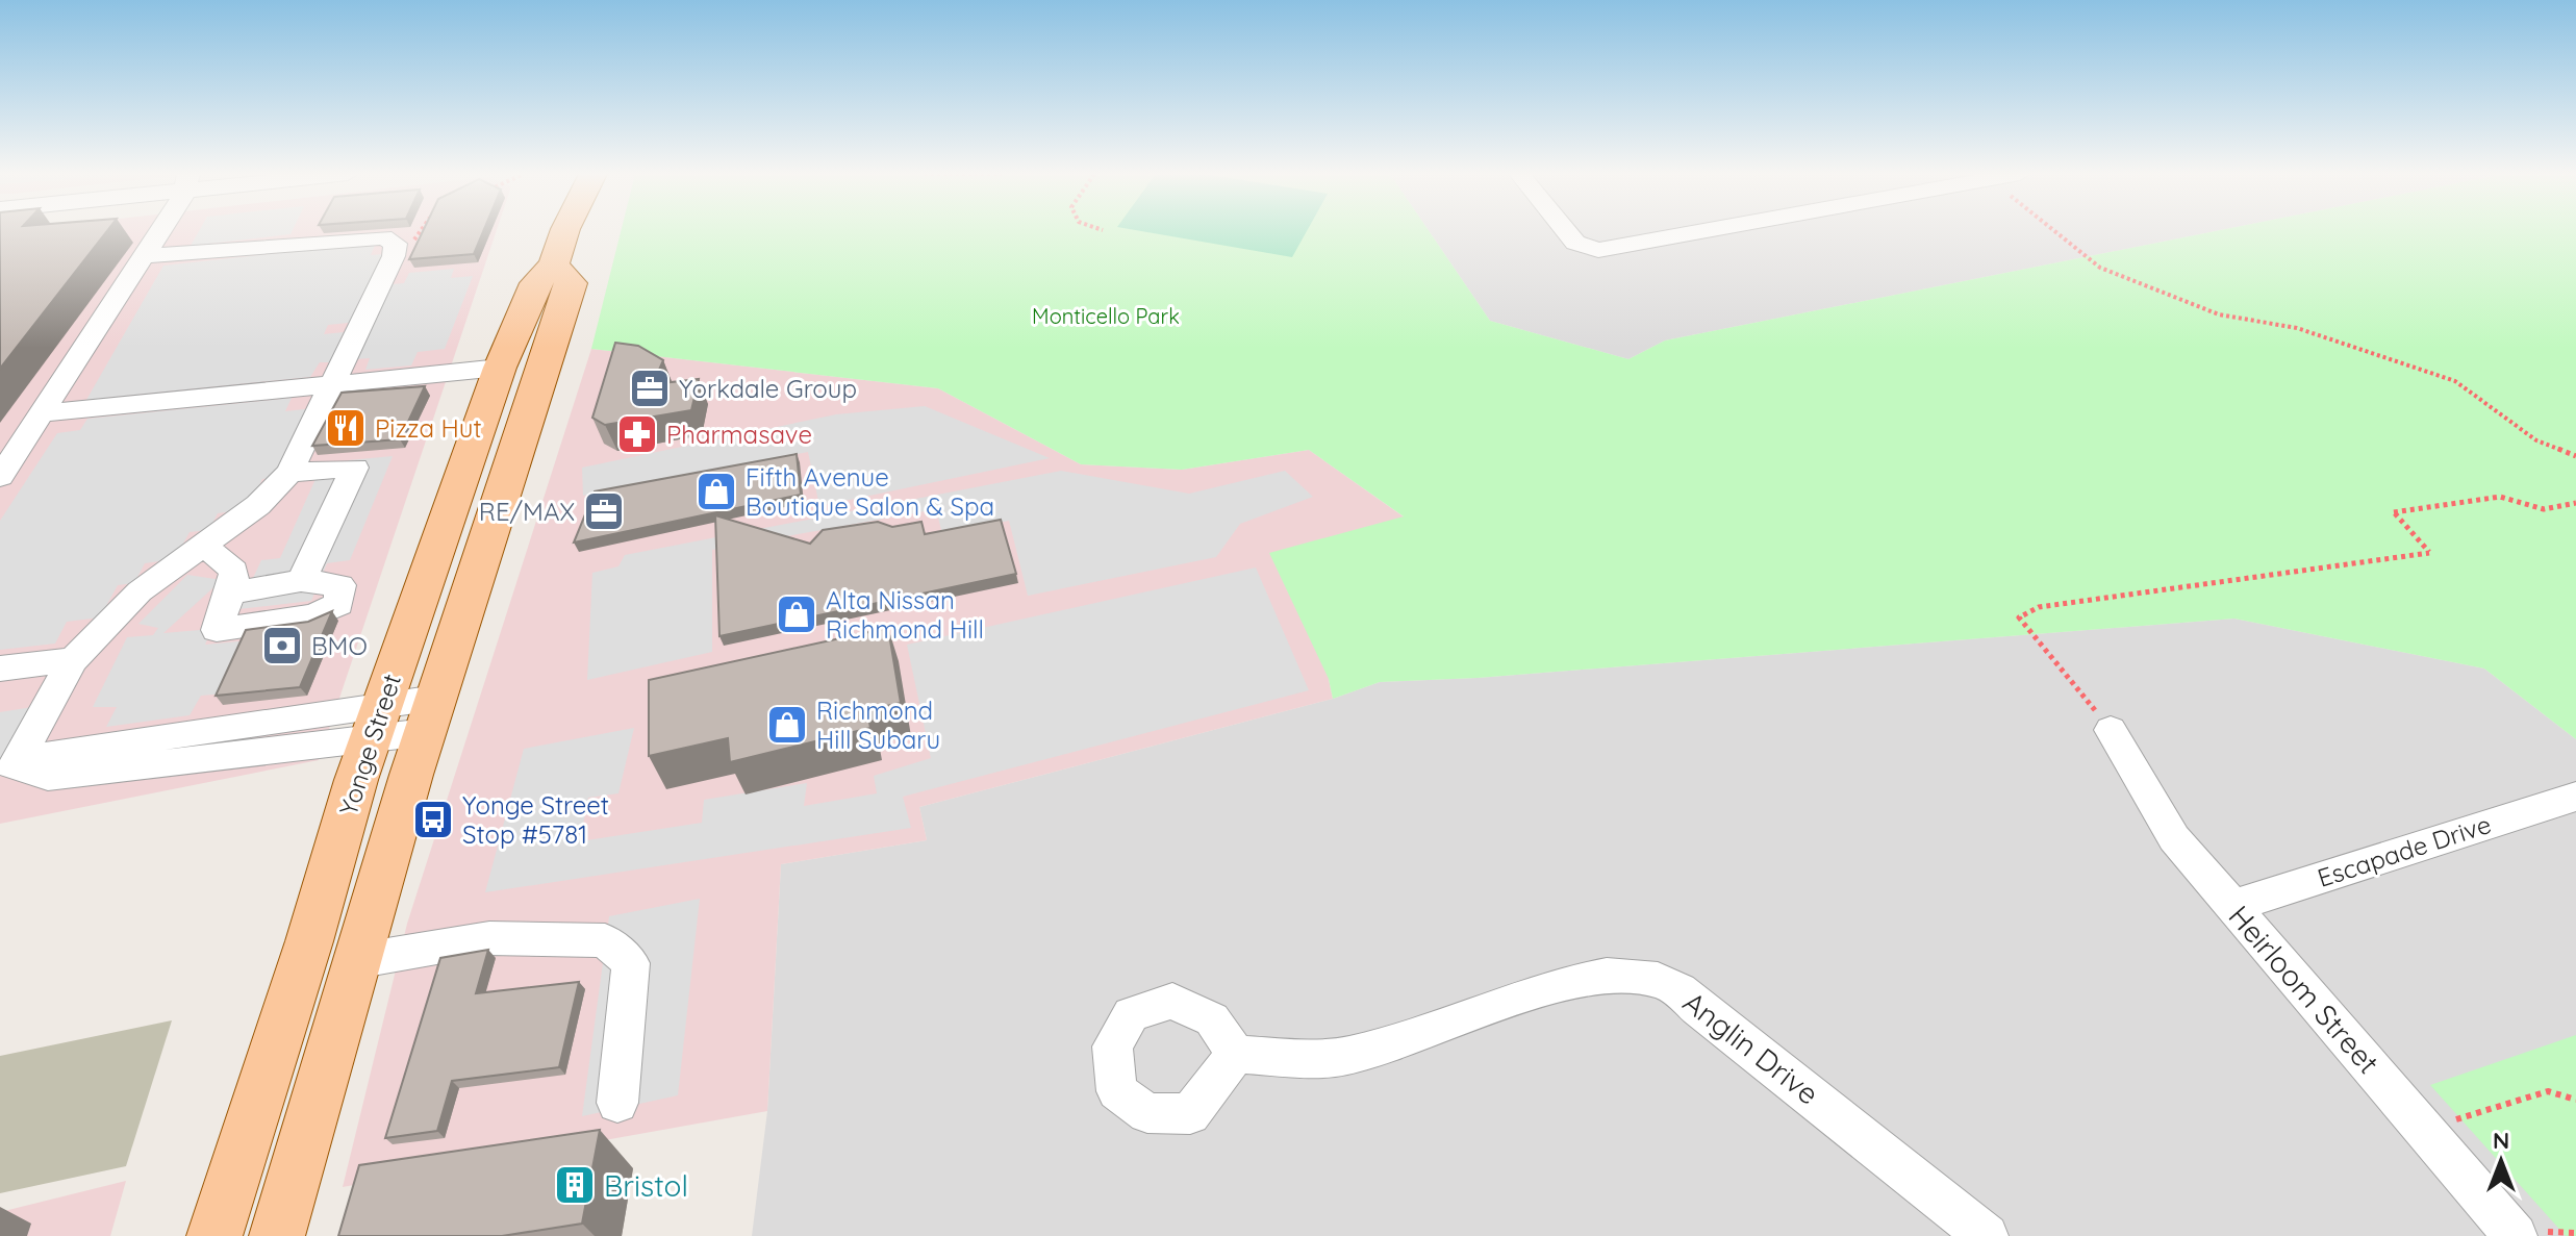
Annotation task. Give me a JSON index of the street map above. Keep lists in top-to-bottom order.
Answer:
{
  "streets": {
    "main road": ["Yonge Street"],
    "street": ["Escapade Drive", "Heirloom Street", "Anglin Drive"]
  },
  "crossings": [
    ["Escapade Drive", "Heirloom Street"]
  ],
  "parks": ["Monticello Park"],
  "places": {
    "office": ["Yorkdale Group", "RE/MAX"],
    "restaurant": ["Pizza Hut"],
    "pharmacy": ["Pharmasave"],
    "shop": ["Fifth Avenue Boutique Salon & Spa", "Alta Nissan Richmond Hill", "Richmond Hill Subaru"],
    "bank": ["BMO"],
    "bus stop": ["Yonge Street Stop #5781"],
    "building": ["Bristol"]
  },
  "north": "top"
}
